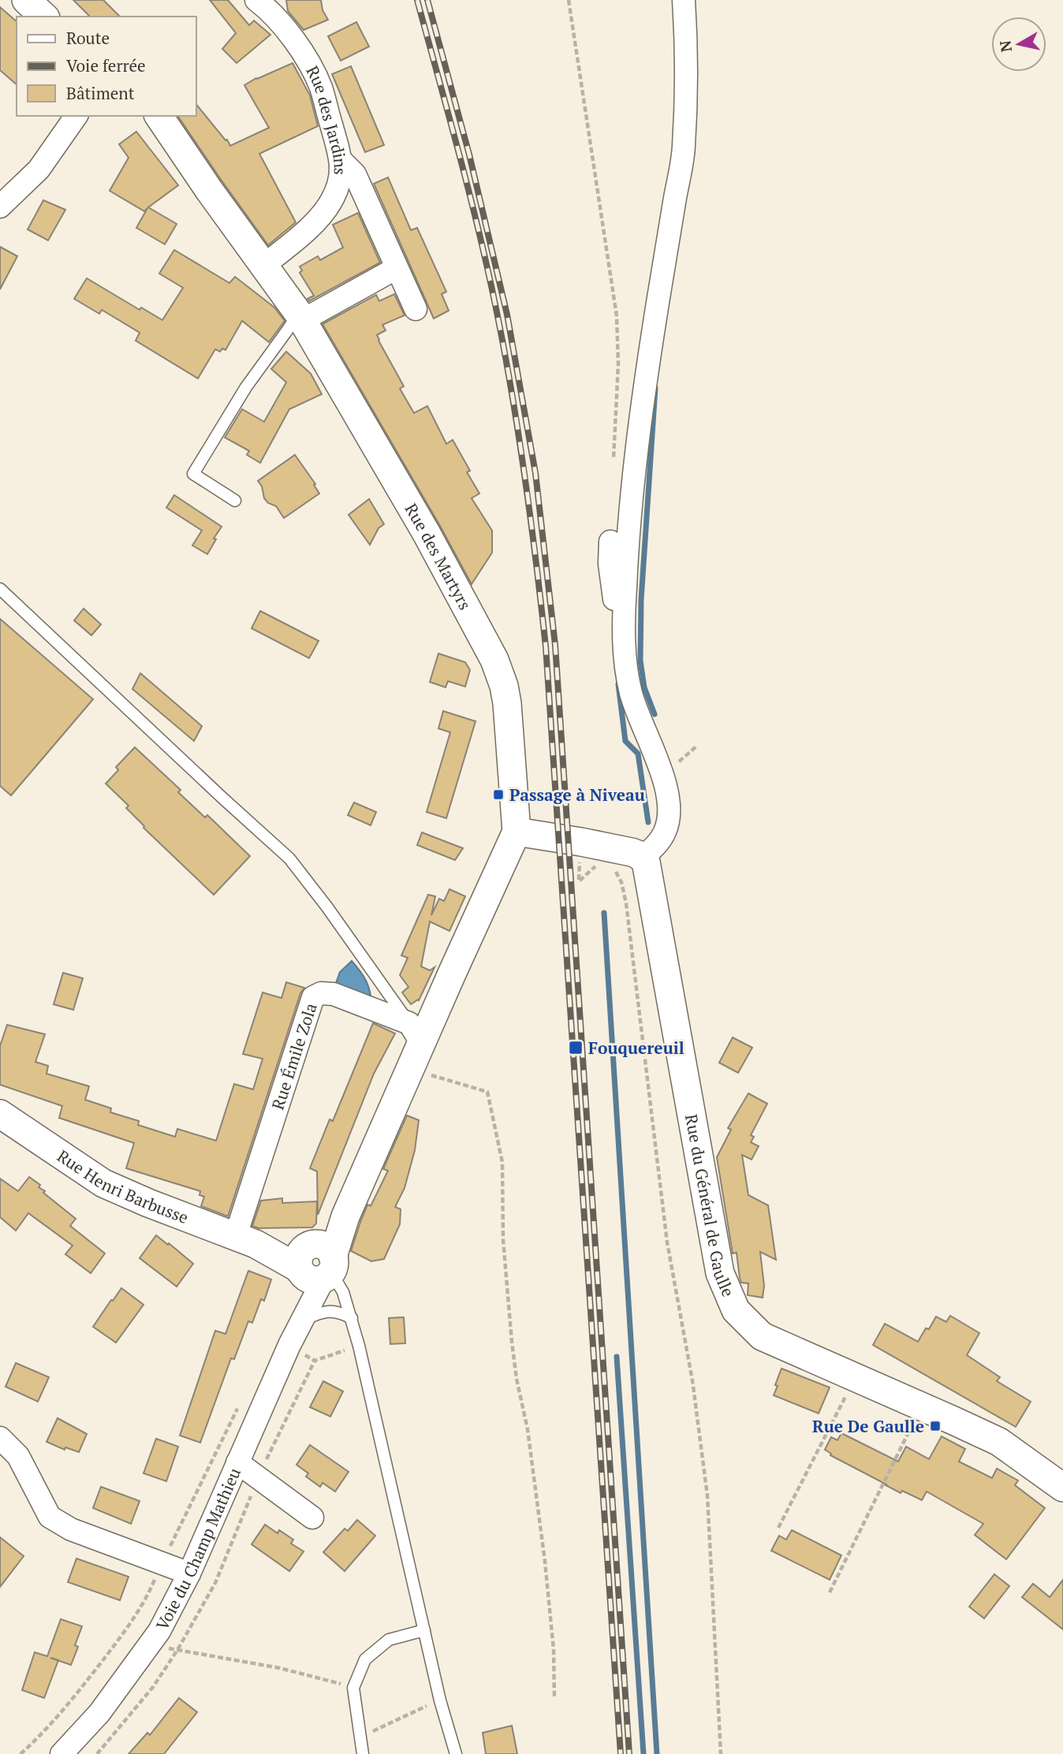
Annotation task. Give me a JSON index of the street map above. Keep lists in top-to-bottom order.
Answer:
{
  "streets": {
    "street": [
      "Rue des Jardins",
      "Rue des Martyrs",
      "Rue Émile Zola",
      "Rue Henri Barbusse",
      "Rue du Général de Gaulle",
      "Voie du Champ Mathieu"
    ]
  },
  "crossings": [
    ["Rue des Jardins", "Rue des Martyrs"],
    ["Rue des Martyrs", "Rue Émile Zola"],
    ["Rue Émile Zola", "Rue Henri Barbusse"],
    ["Rue Henri Barbusse", "Voie du Champ Mathieu"]
  ],
  "places": {
    "transit": ["Passage à Niveau", "Fouquereuil", "Rue De Gaulle"]
  },
  "legend": ["Route", "Voie ferrée", "Bâtiment"],
  "north": "left"
}
